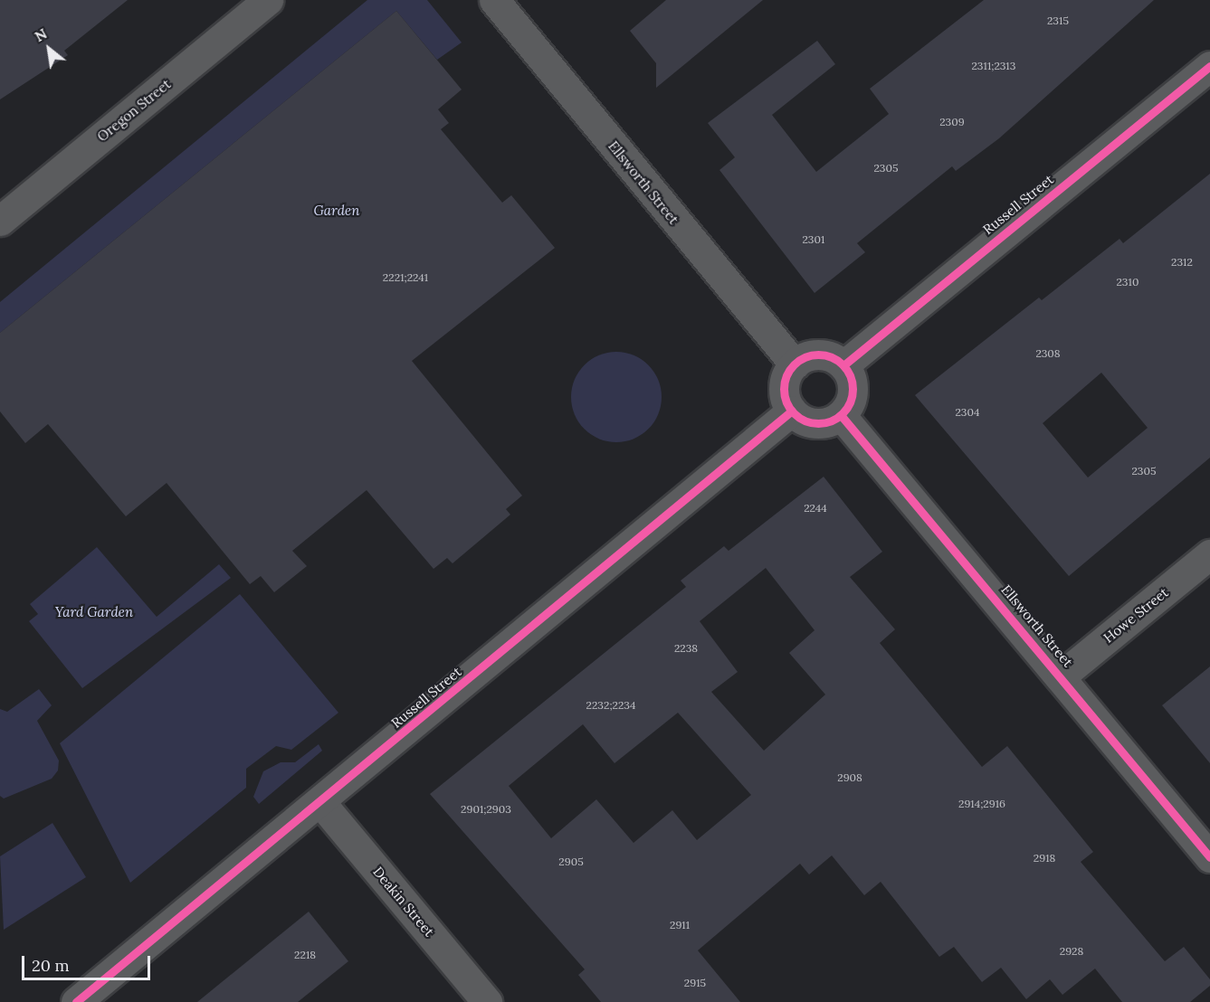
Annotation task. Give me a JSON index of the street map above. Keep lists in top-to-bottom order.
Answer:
{
  "streets": {
    "street": [
      "Oregon Street",
      "Ellsworth Street",
      "Russell Street",
      "Howe Street",
      "Deakin Street"
    ]
  },
  "crossings": [
    ["Ellsworth Street", "Russell Street"],
    ["Ellsworth Street", "Howe Street"],
    ["Russell Street", "Deakin Street"]
  ],
  "parks": ["Garden", "Yard Garden"],
  "house_numbers": [
    "2315",
    "2311;2313",
    "2309",
    "2305",
    "2301",
    "2312",
    "2221;2241",
    "2310",
    "2308",
    "2304",
    "2305",
    "2244",
    "2238",
    "2232;2234",
    "2908",
    "2914;2916",
    "2901;2903",
    "2918",
    "2905",
    "2911",
    "2928",
    "2218",
    "2915"
  ],
  "scale_bar": "20 m",
  "north": "top left"
}
